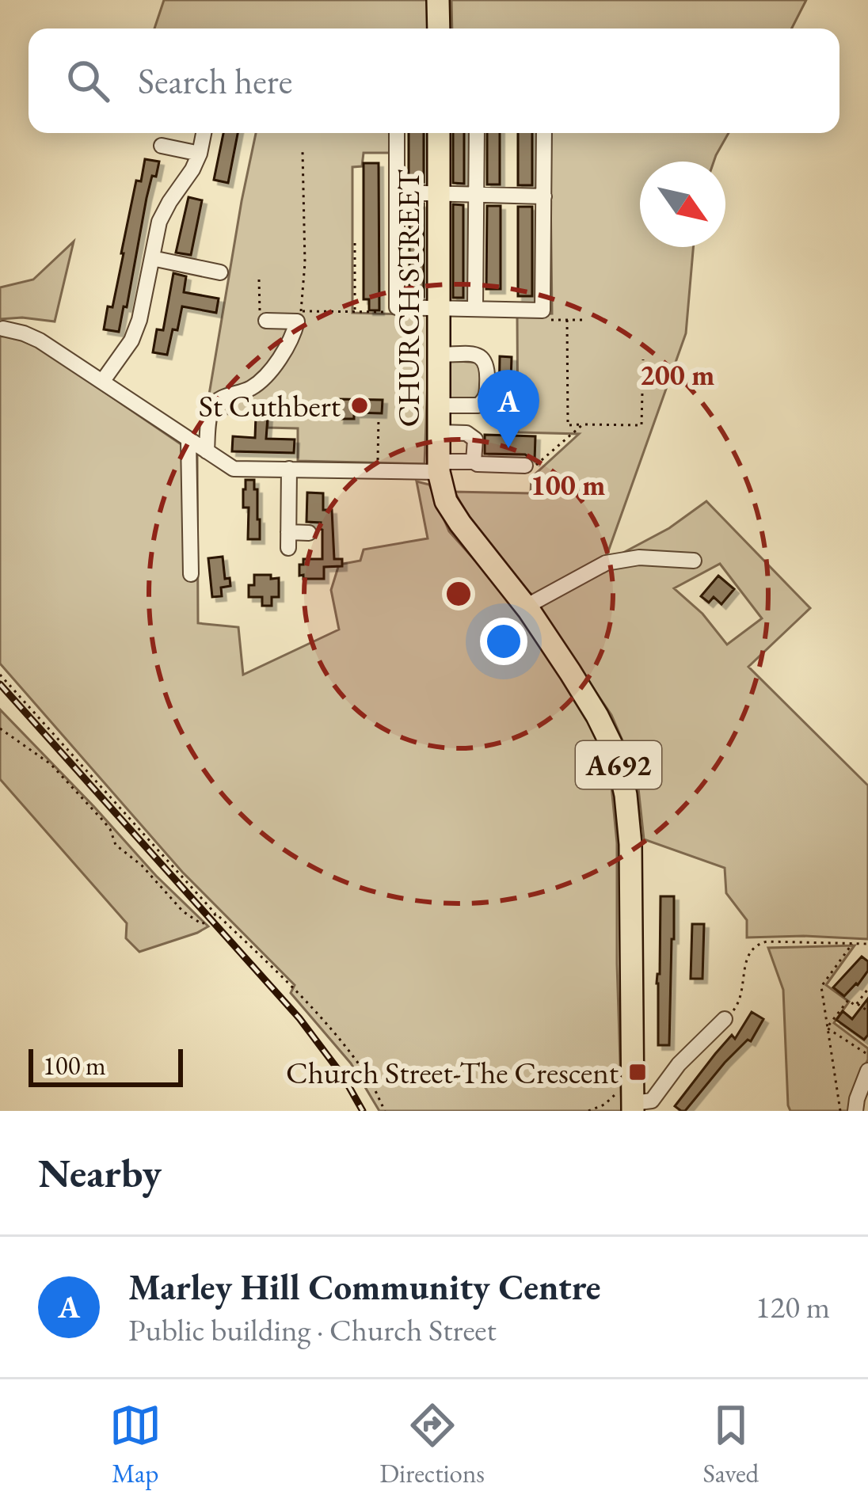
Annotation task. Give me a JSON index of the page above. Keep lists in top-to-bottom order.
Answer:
{
  "streets": {
    "highway": ["CHURCH STREET", "A692"]
  },
  "crossings": [
    ["CHURCH STREET", "A692"]
  ],
  "places": {
    "other": ["St Cuthbert"],
    "transit": ["Church Street-The Crescent"]
  },
  "scale_bar": "100 m",
  "north": "bottom right",
  "page": {
    "search": "Search here",
    "pins": "A",
    "scale": "100 m",
    "heading": "Nearby",
    "list": [
      {
        "mark": "A",
        "name": "Marley Hill Community Centre",
        "note": "Public building · Church Street",
        "value": "120 m"
      }
    ],
    "nav": ["Map", "Directions", "Saved"]
  },
  "rings": ["200 m", "100 m"]
}
